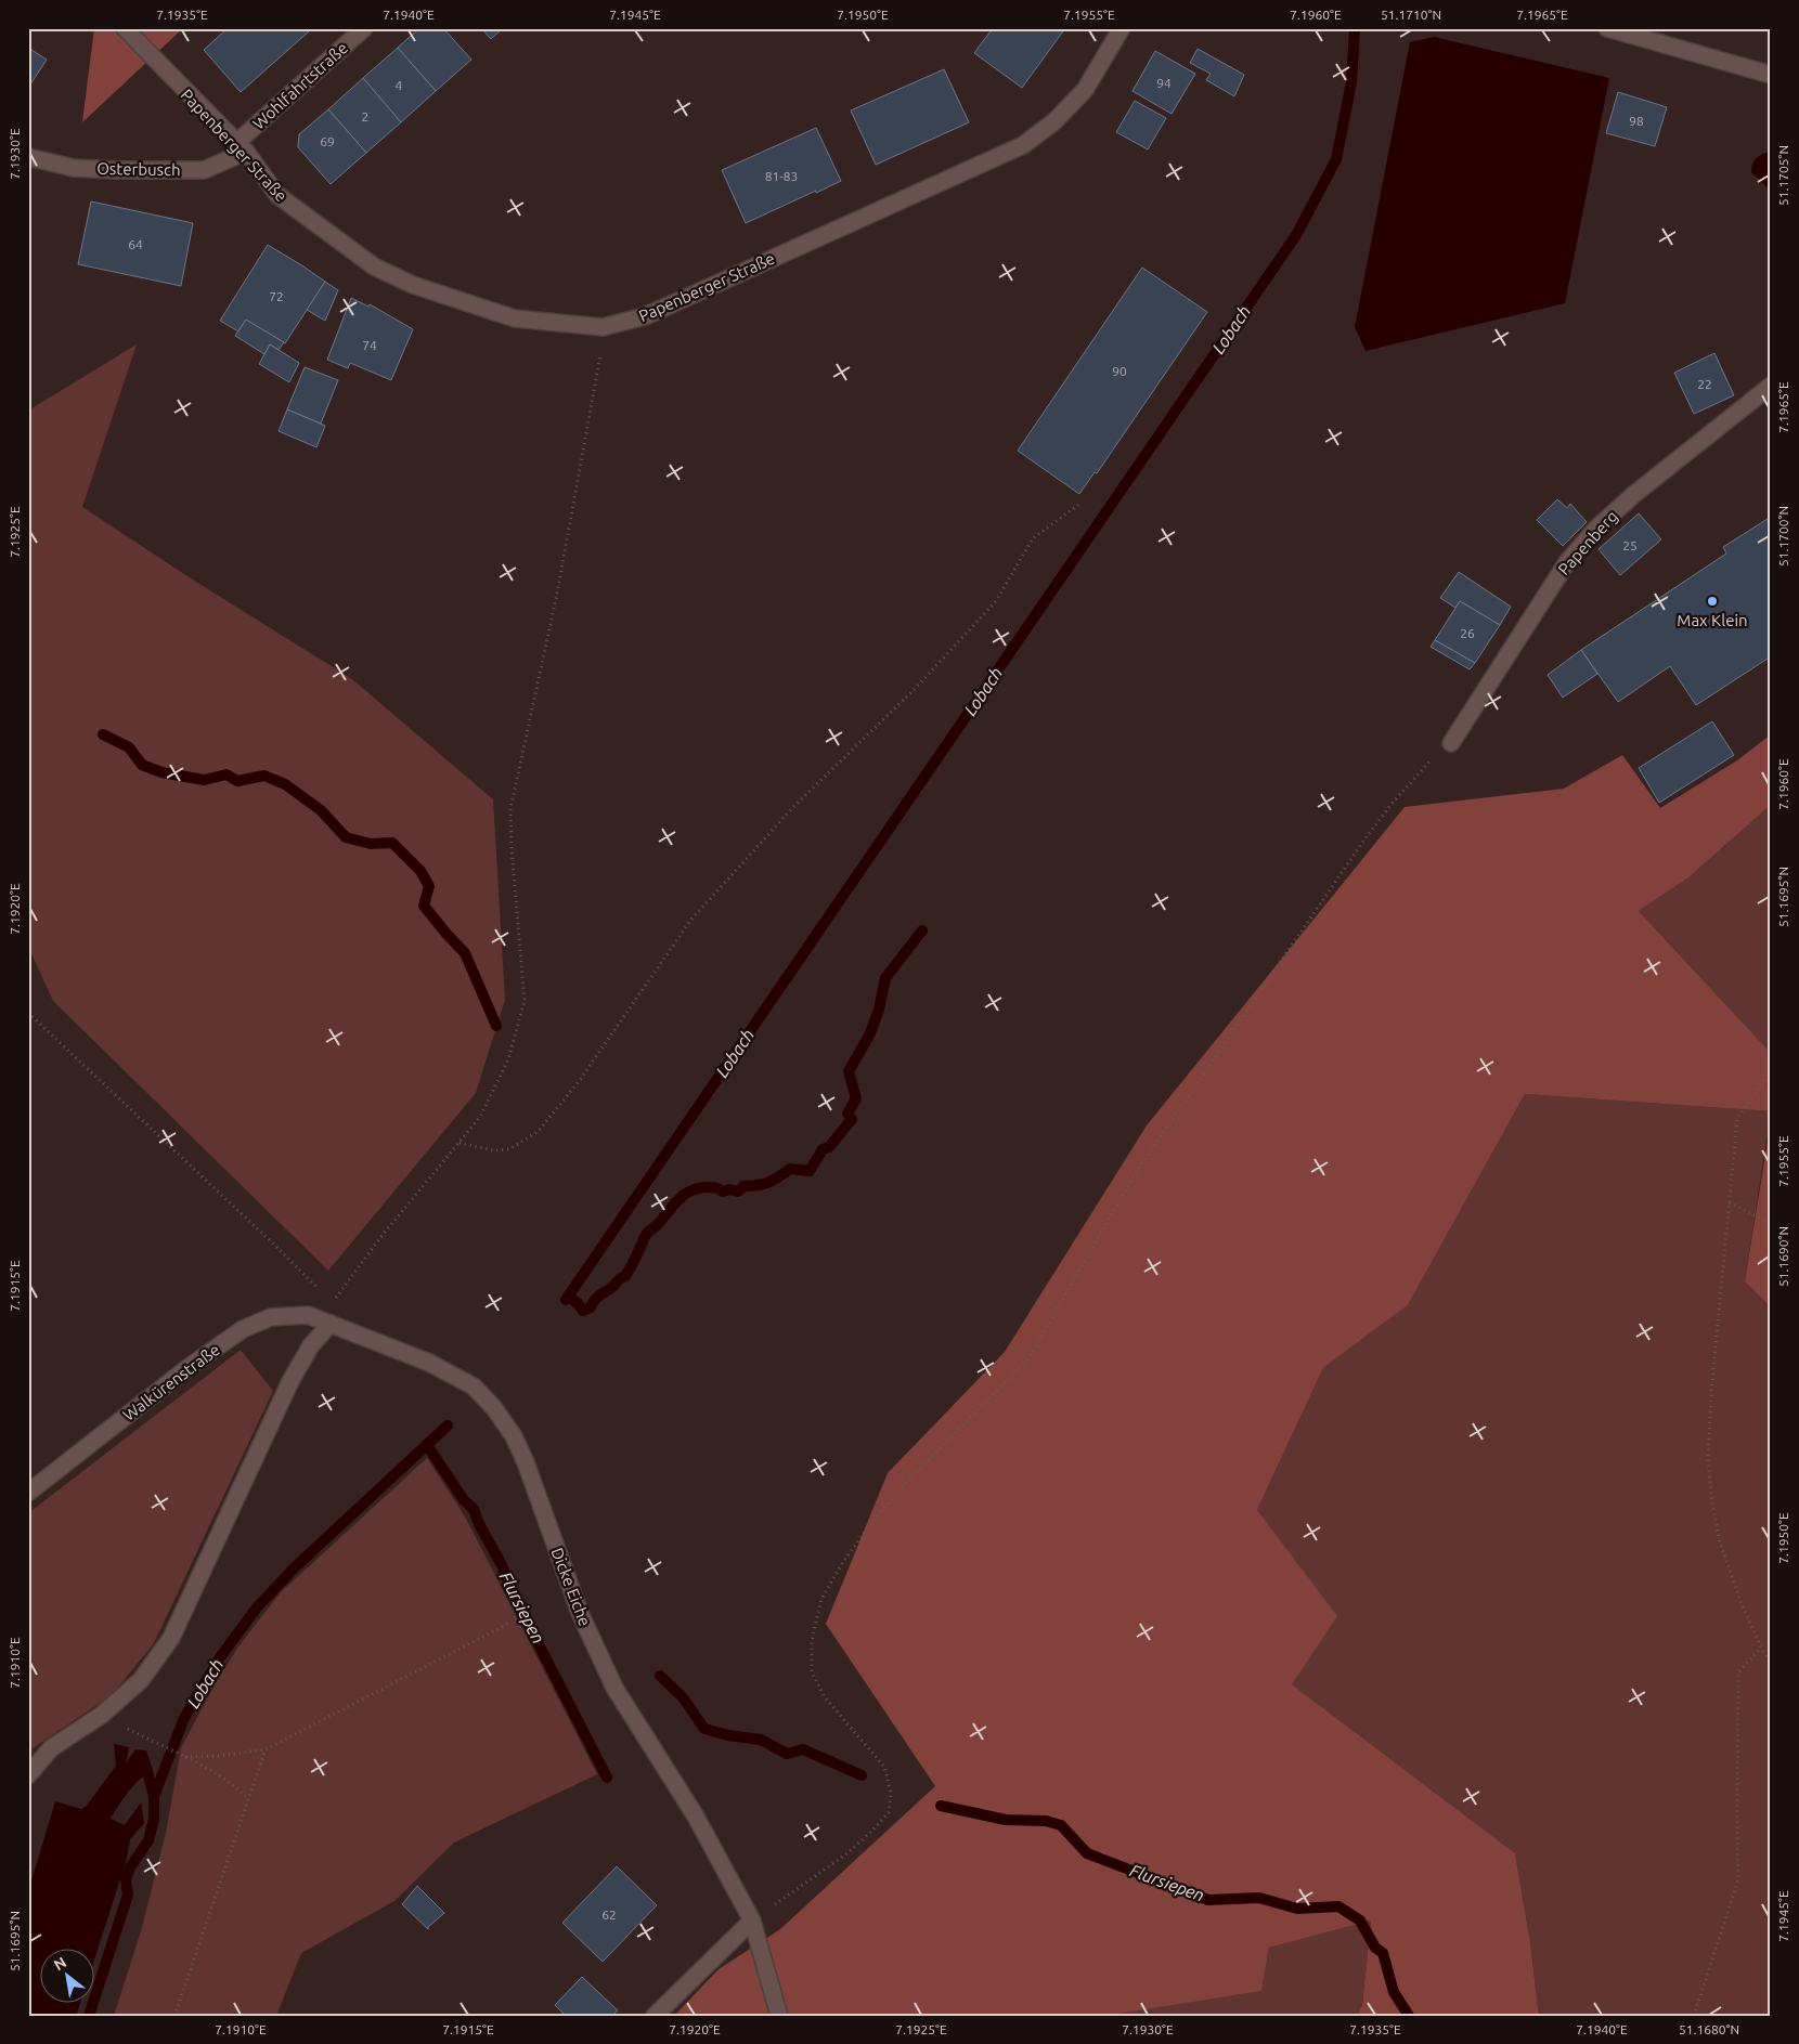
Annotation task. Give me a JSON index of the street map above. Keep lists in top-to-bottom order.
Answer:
{
  "streets": {
    "street": [
      "Wohlfahrtstraße",
      "Papenberger Straße",
      "Osterbusch",
      "Papenberg",
      "Walkürenstraße",
      "Dicke Eiche"
    ]
  },
  "crossings": [
    ["Wohlfahrtstraße", "Papenberger Straße"],
    ["Wohlfahrtstraße", "Osterbusch"],
    ["Papenberger Straße", "Osterbusch"],
    ["Walkürenstraße", "Dicke Eiche"]
  ],
  "water": ["Lobach", "Flursiepen"],
  "places": ["Max Klein"],
  "house_numbers": [
    "94",
    "4",
    "2",
    "98",
    "69",
    "81-83",
    "64",
    "72",
    "74",
    "90",
    "22",
    "25",
    "26",
    "62"
  ],
  "north": "top left",
  "coordinates": [
    "7.1935°E",
    "7.1940°E",
    "7.1945°E",
    "7.1950°E",
    "7.1955°E",
    "7.1960°E",
    "51.1710°N",
    "7.1965°E",
    "7.1930°E",
    "51.1705°N",
    "7.1925°E",
    "51.1700°N",
    "51.1695°N",
    "7.1920°E",
    "51.1690°N",
    "7.1915°E",
    "7.1910°E",
    "51.1680°N"
  ]
}
